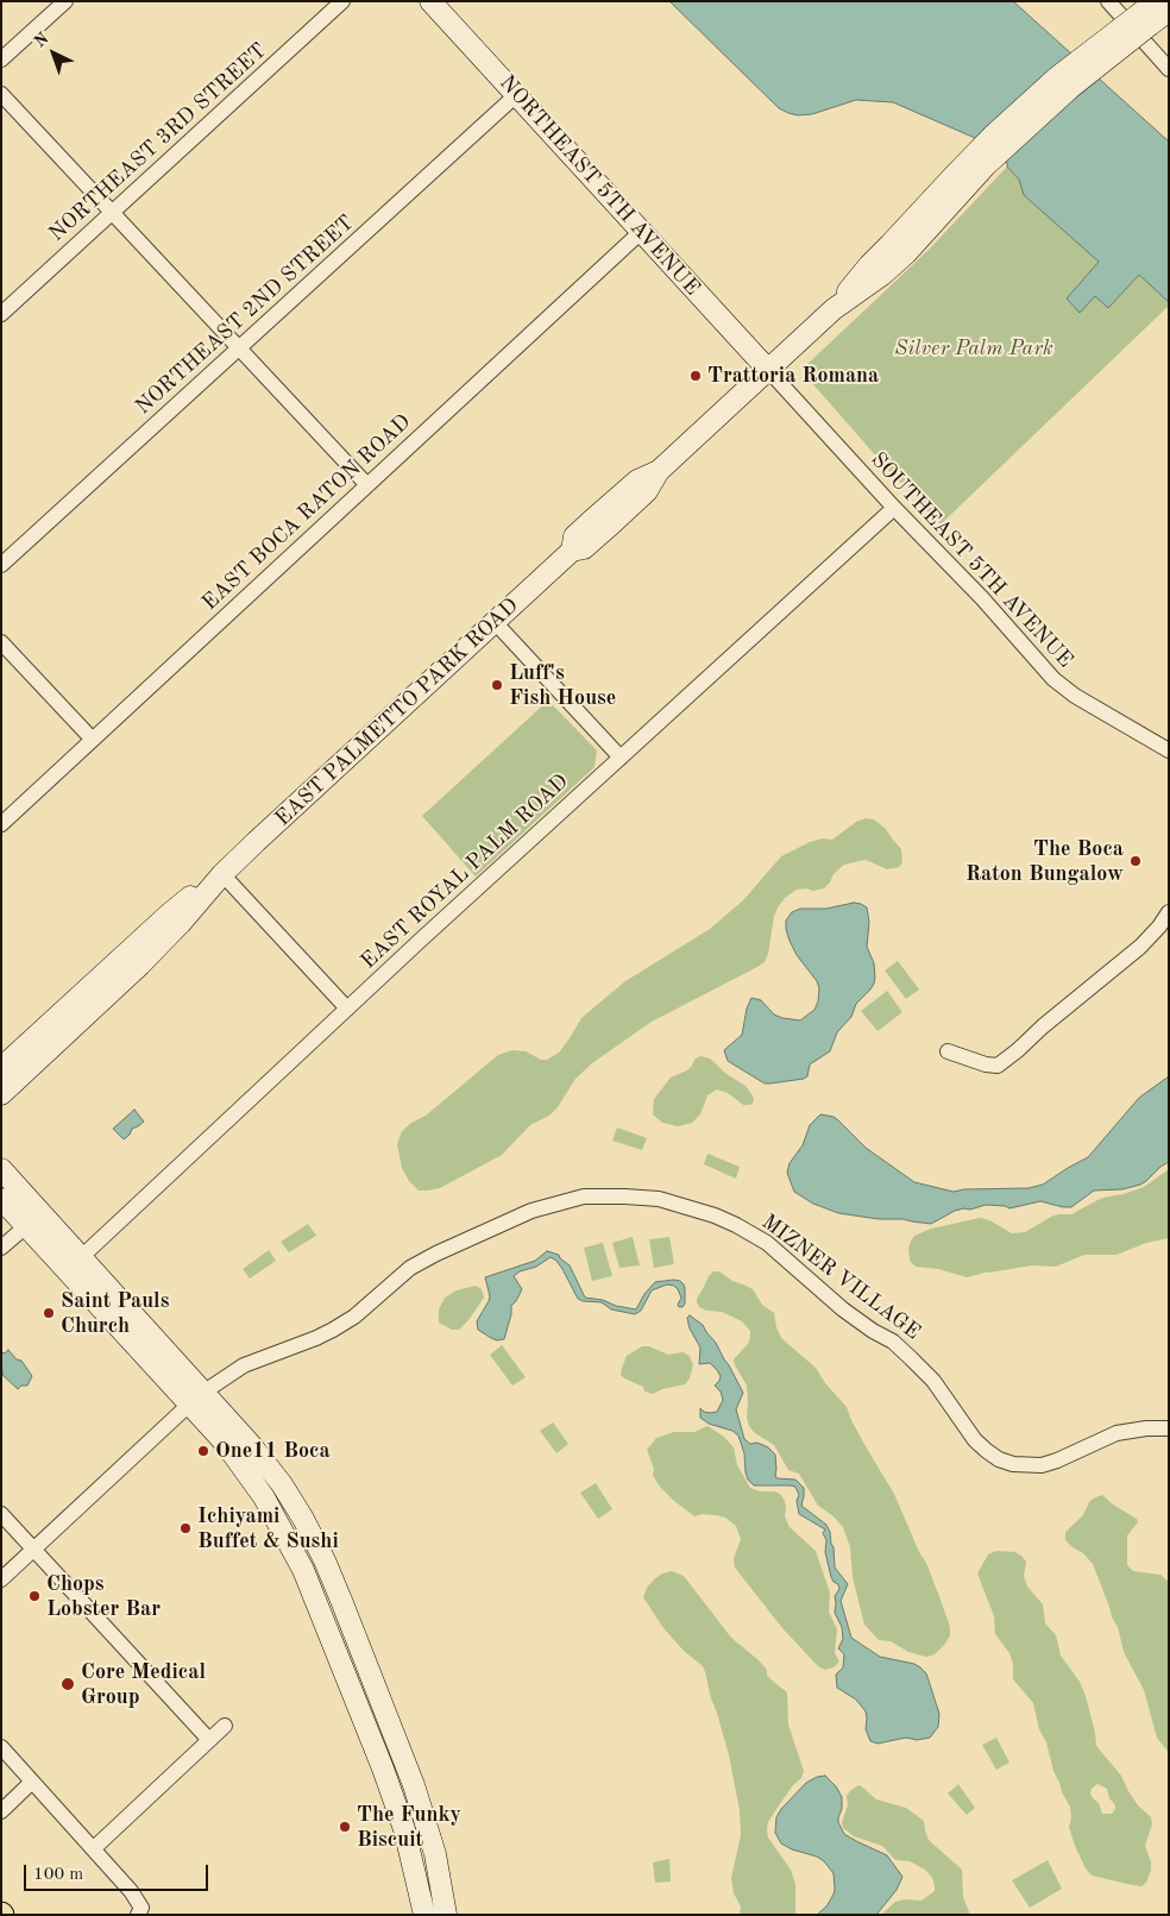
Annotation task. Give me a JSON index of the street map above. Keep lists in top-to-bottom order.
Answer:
{
  "streets": {
    "main road": ["NORTHEAST 5TH AVENUE", "EAST PALMETTO PARK ROAD"],
    "street": [
      "NORTHEAST 3RD STREET",
      "NORTHEAST 2ND STREET",
      "EAST BOCA RATON ROAD",
      "SOUTHEAST 5TH AVENUE",
      "EAST ROYAL PALM ROAD",
      "MIZNER VILLAGE"
    ]
  },
  "crossings": [
    ["NORTHEAST 5TH AVENUE", "NORTHEAST 2ND STREET"],
    ["NORTHEAST 5TH AVENUE", "EAST BOCA RATON ROAD"],
    ["NORTHEAST 5TH AVENUE", "SOUTHEAST 5TH AVENUE"],
    ["NORTHEAST 5TH AVENUE", "EAST PALMETTO PARK ROAD"],
    ["SOUTHEAST 5TH AVENUE", "EAST PALMETTO PARK ROAD"],
    ["SOUTHEAST 5TH AVENUE", "EAST ROYAL PALM ROAD"]
  ],
  "parks": ["Silver Palm Park"],
  "places": [
    "Trattoria Romana",
    "Luff's Fish House",
    "The Boca Raton Bungalow",
    "Saint Pauls Church",
    "One11 Boca",
    "Ichiyami Buffet & Sushi",
    "Chops Lobster Bar",
    "Core Medical Group",
    "The Funky Biscuit"
  ],
  "scale_bar": "100 m",
  "north": "top left"
}
